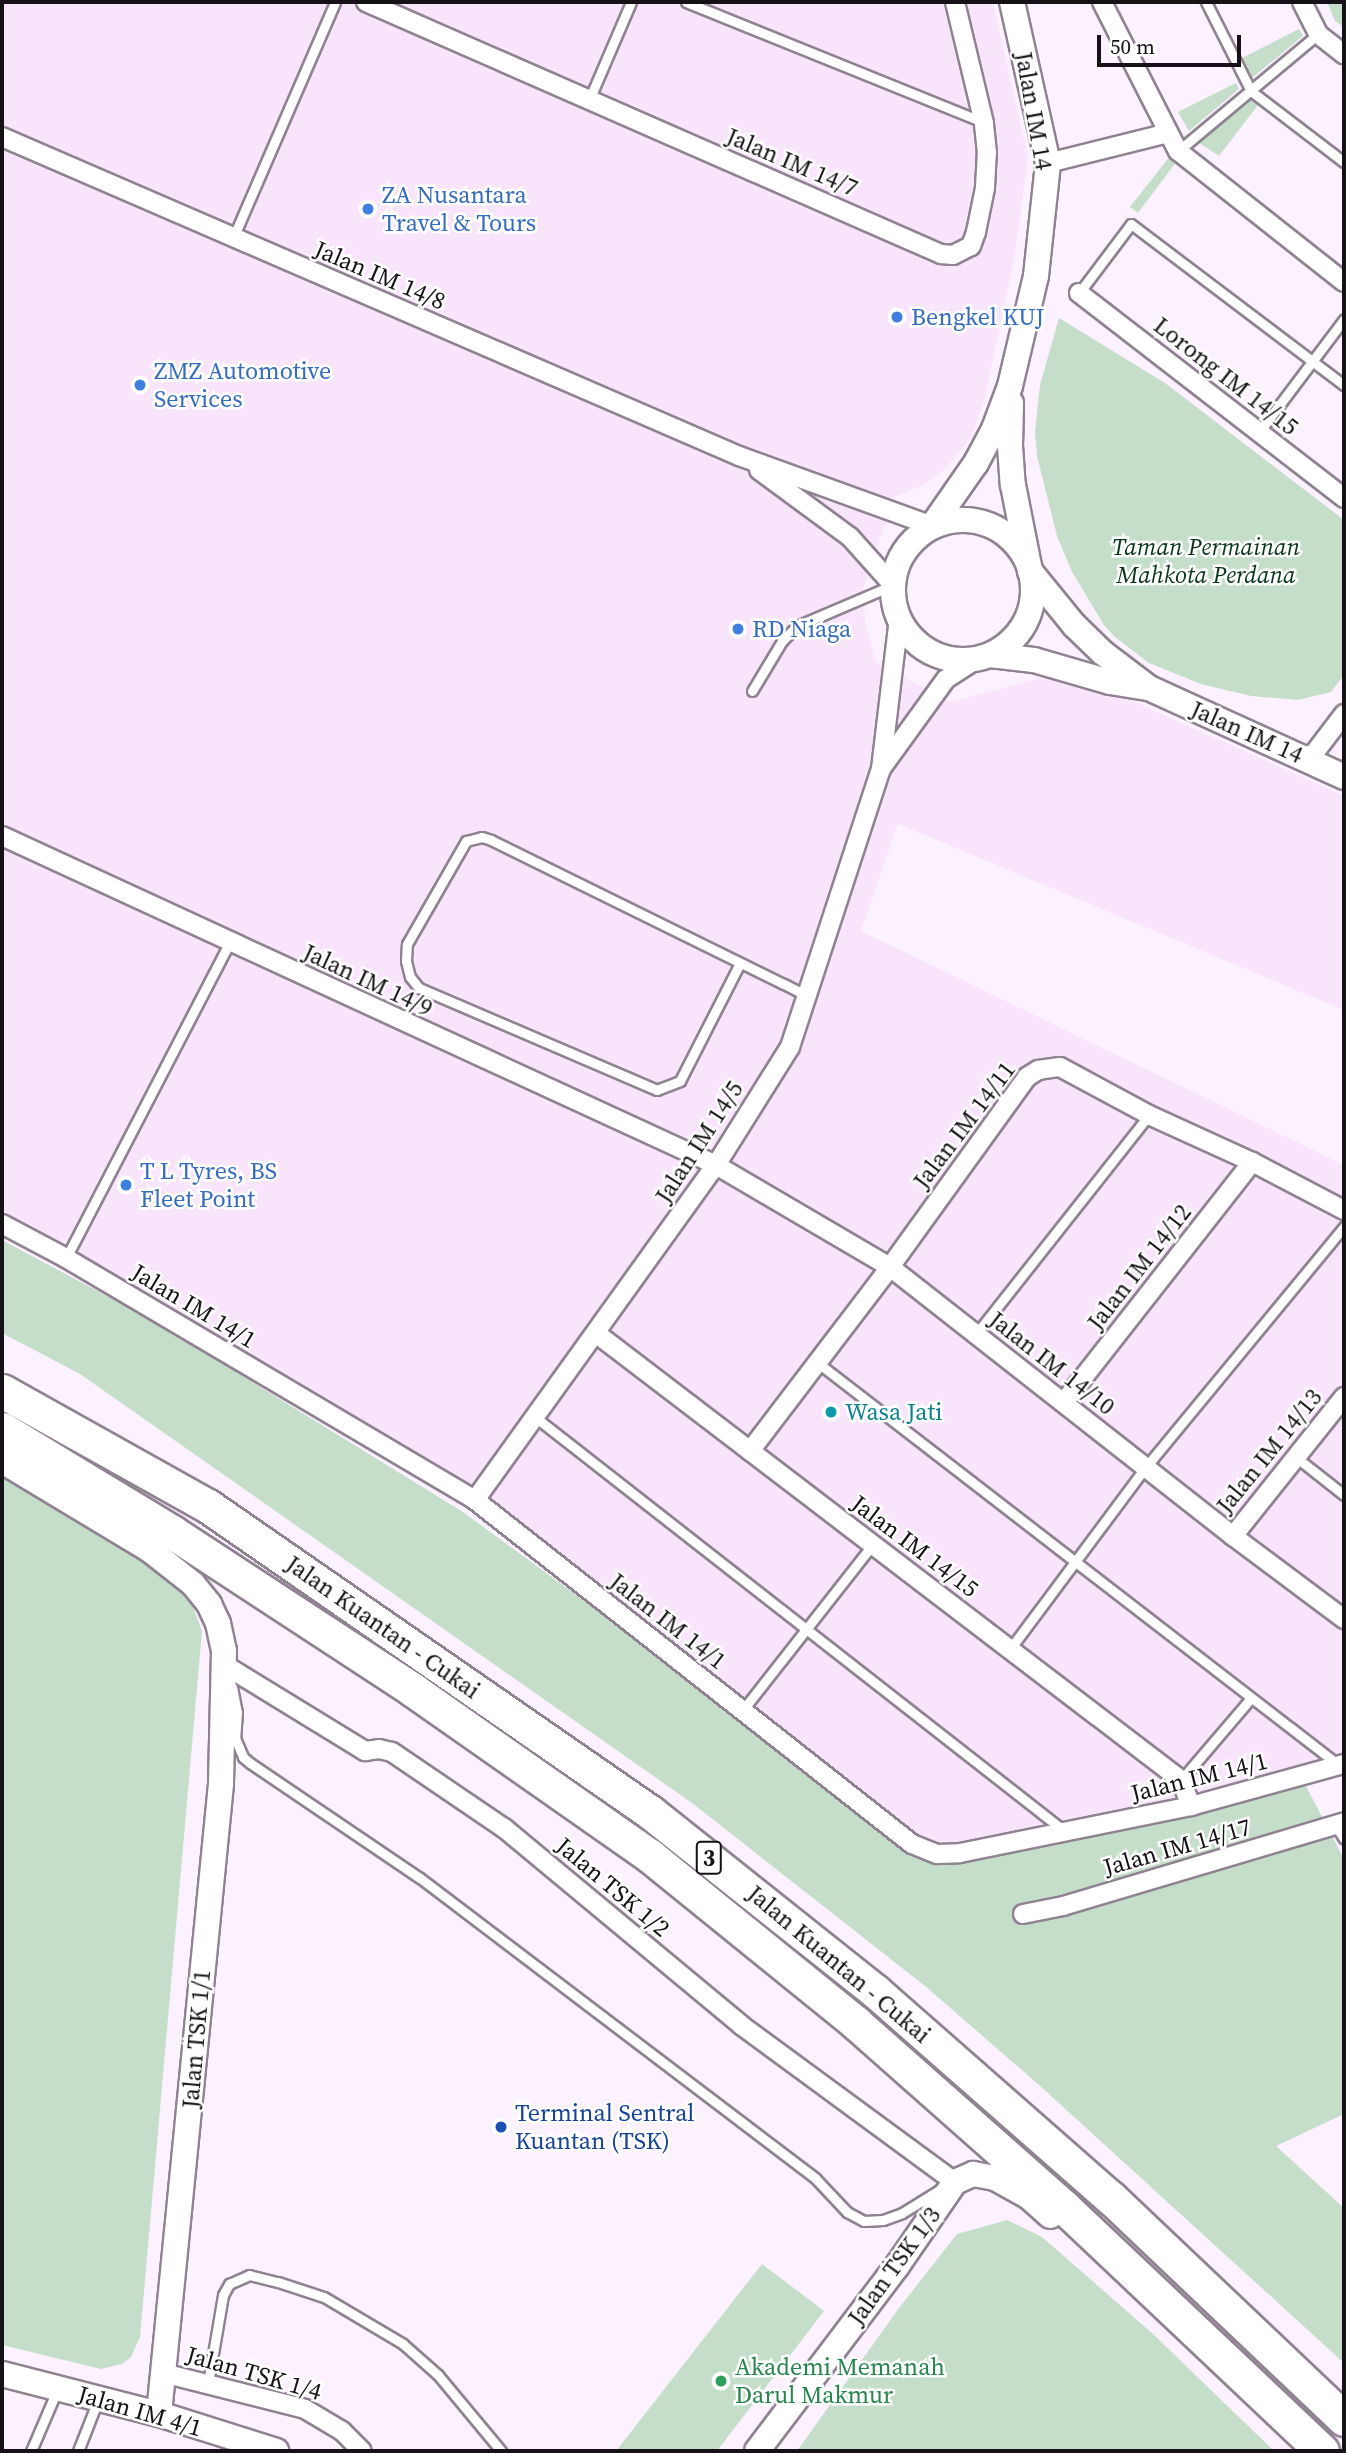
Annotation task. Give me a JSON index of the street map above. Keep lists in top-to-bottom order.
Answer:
{
  "streets": {
    "highway": ["Jalan Kuantan - Cukai", "3"],
    "street": [
      "Jalan IM 14",
      "Jalan IM 14/7",
      "Jalan IM 14/8",
      "Lorong IM 14/15",
      "Jalan IM 14/9",
      "Jalan IM 14/11",
      "Jalan IM 14/5",
      "Jalan IM 14/12",
      "Jalan IM 14/1",
      "Jalan IM 14/10",
      "Jalan IM 14/13",
      "Jalan IM 14/15",
      "Jalan IM 14/17",
      "Jalan TSK 1/2",
      "Jalan TSK 1/1",
      "Jalan TSK 1/3",
      "Jalan TSK 1/4",
      "Jalan IM 4/1"
    ]
  },
  "crossings": [
    ["Jalan IM 14/9", "Jalan IM 14/5"],
    ["Jalan IM 14/9", "Jalan IM 14/10"],
    ["Jalan IM 14/11", "Jalan IM 14/12"],
    ["Jalan IM 14/11", "Jalan IM 14/10"],
    ["Jalan IM 14/11", "Jalan IM 14/15"],
    ["Jalan IM 14/5", "Jalan IM 14/1"],
    ["Jalan IM 14/5", "Jalan IM 14/10"],
    ["Jalan IM 14/5", "Jalan IM 14/15"],
    ["Jalan IM 14/12", "Jalan IM 14/10"],
    ["Jalan IM 14/10", "Jalan IM 14/13"],
    ["Jalan TSK 1/2", "Jalan TSK 1/1"],
    ["Jalan TSK 1/2", "Jalan TSK 1/3"],
    ["Jalan TSK 1/1", "Jalan TSK 1/4"],
    ["Jalan TSK 1/1", "Jalan IM 4/1"]
  ],
  "parks": ["Taman Permainan Mahkota Perdana"],
  "places": [
    "ZA Nusantara Travel & Tours",
    "Bengkel KUJ",
    "ZMZ Automotive Services",
    "RD Niaga",
    "T L Tyres, BS Fleet Point",
    "Wasa Jati",
    "Terminal Sentral Kuantan (TSK)",
    "Akademi Memanah Darul Makmur"
  ],
  "scale_bar": "50 m"
}
